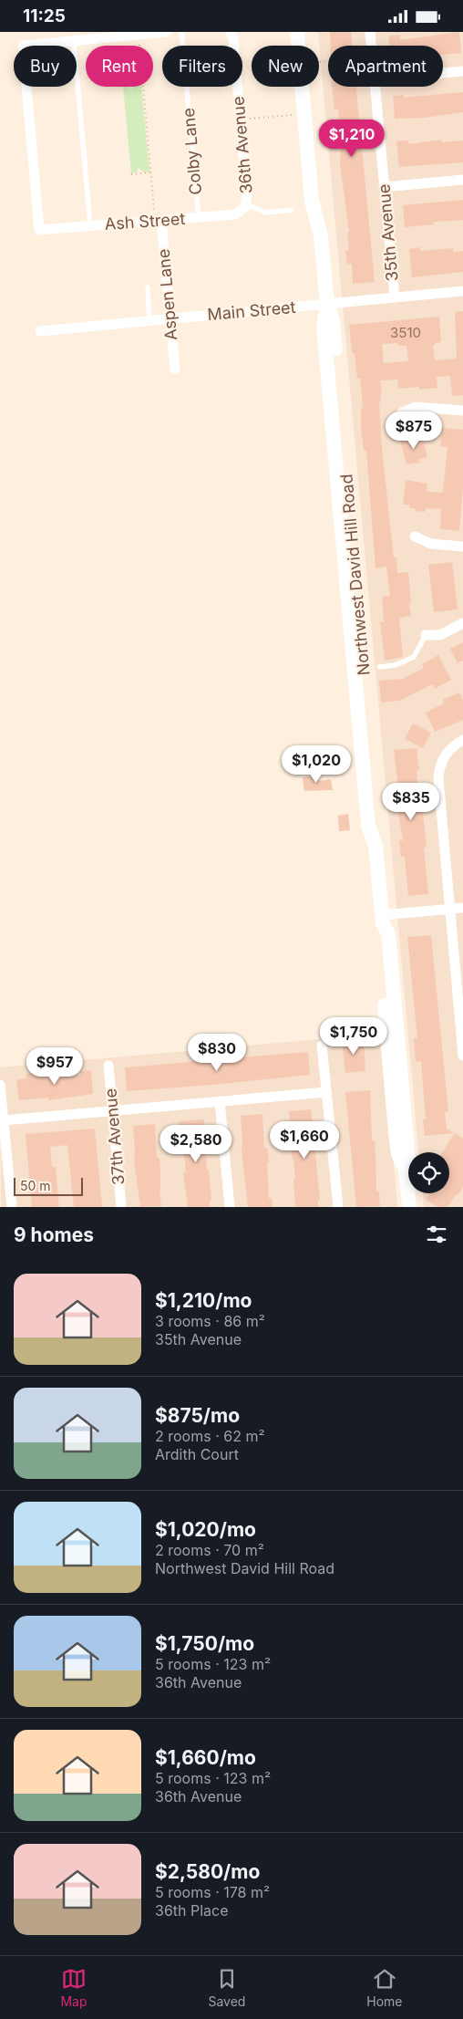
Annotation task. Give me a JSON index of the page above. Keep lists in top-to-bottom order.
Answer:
{
  "streets": {
    "street": [
      "36th Avenue",
      "Ash Street",
      "35th Avenue",
      "Aspen Lane",
      "Main Street",
      "Northwest David Hill Road",
      "37th Avenue"
    ],
    "lane": ["Colby Lane"]
  },
  "crossings": [
    ["36th Avenue", "Ash Street"],
    ["Colby Lane", "Ash Street"],
    ["Ash Street", "Aspen Lane"],
    ["35th Avenue", "Main Street"],
    ["Aspen Lane", "Main Street"],
    ["Main Street", "Northwest David Hill Road"]
  ],
  "house_numbers": ["3510"],
  "scale_bar": "50 m",
  "page": {
    "status": "11:25",
    "chip": [
      "Buy",
      "Rent",
      "Filters",
      "New",
      "Apartment"
    ],
    "price": [
      "$1,210",
      "$875",
      "$1,020",
      "$835",
      "$1,750",
      "$830",
      "$957",
      "$1,660",
      "$2,580"
    ],
    "scale": "50 m",
    "heading": "9 homes",
    "list": [
      {
        "name": "$1,210/mo",
        "note": "3 rooms · 86 m² · 35th Avenue"
      },
      {
        "name": "$875/mo",
        "note": "2 rooms · 62 m² · Ardith Court"
      },
      {
        "name": "$1,020/mo",
        "note": "2 rooms · 70 m² · Northwest David Hill Road"
      },
      {
        "name": "$1,750/mo",
        "note": "5 rooms · 123 m² · 36th Avenue"
      },
      {
        "name": "$1,660/mo",
        "note": "5 rooms · 123 m² · 36th Avenue"
      },
      {
        "name": "$2,580/mo",
        "note": "5 rooms · 178 m² · 36th Place"
      }
    ],
    "tabs": ["Map", "Saved", "Home"]
  }
}
